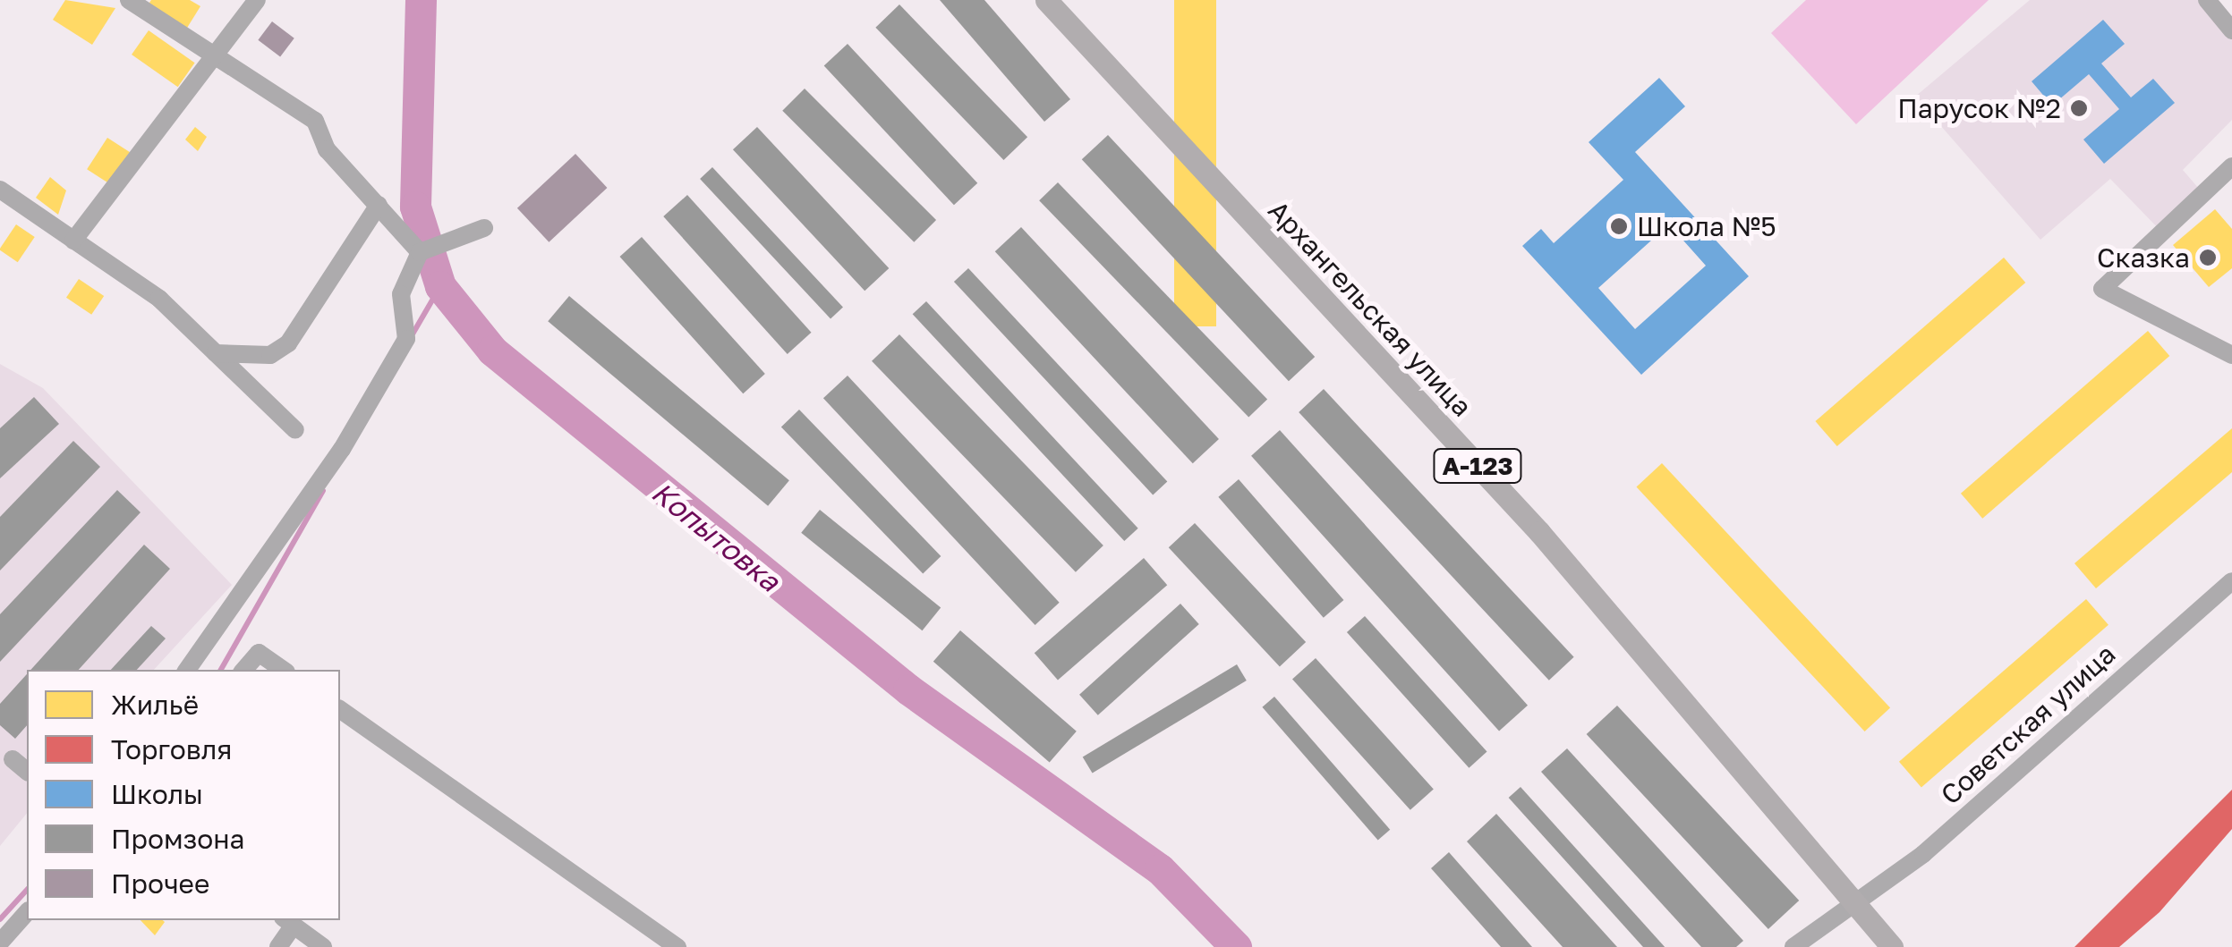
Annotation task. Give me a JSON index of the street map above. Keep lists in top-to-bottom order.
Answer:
{
  "streets": {
    "main road": ["Архангельская улица", "А-123"],
    "street": ["Советская улица"]
  },
  "crossings": [
    ["Архангельская улица", "Советская улица"]
  ],
  "water": ["Копытовка"],
  "places": ["Парусок №2", "Школа №5", "Сказка"],
  "legend": [
    "Жильё",
    "Торговля",
    "Школы",
    "Промзона",
    "Прочее"
  ]
}
